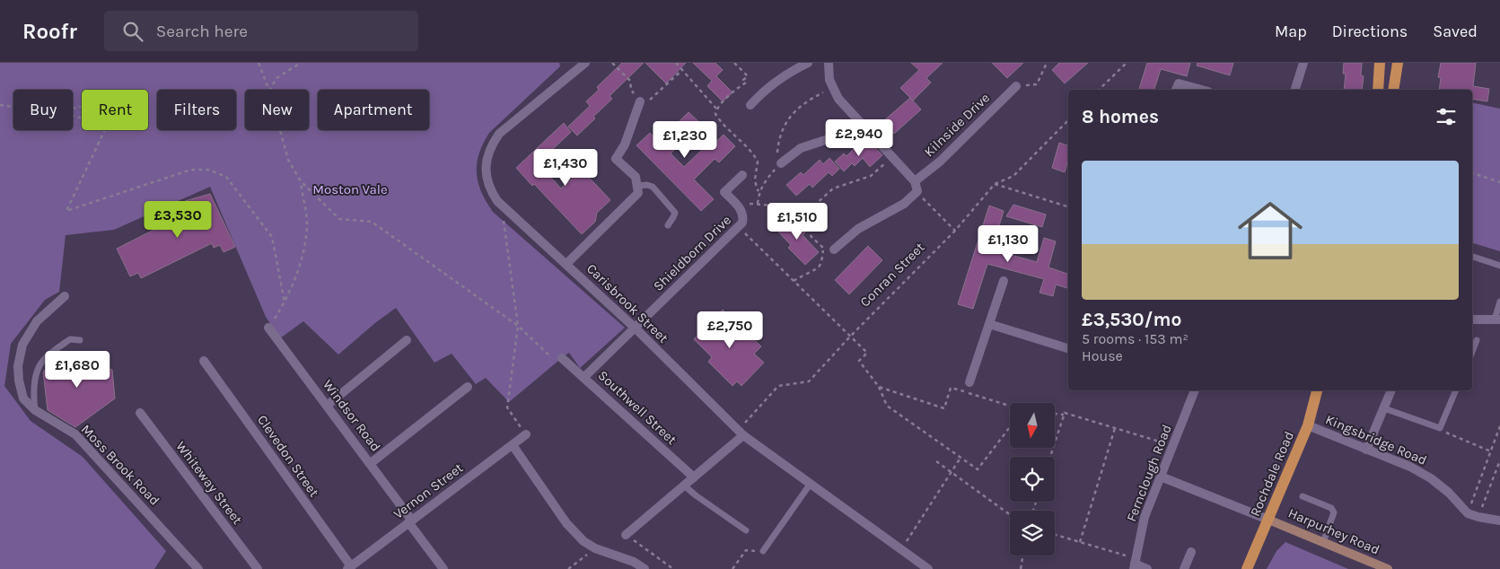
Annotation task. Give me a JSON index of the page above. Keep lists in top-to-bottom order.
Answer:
{
  "streets": {
    "main road": ["Rochdale Road"],
    "street": [
      "Kilnside Drive",
      "Shieldborn Drive",
      "Carisbrook Street",
      "Southwell Street",
      "Windsor Road",
      "Kingsbridge Road",
      "Clevedon Street",
      "Moss Brook Road",
      "Fernclough Road",
      "Whiteway Street",
      "Vernon Street",
      "Harpurhey Road"
    ],
    "path": ["Conran Street"]
  },
  "crossings": [
    ["Shieldborn Drive", "Carisbrook Street"],
    ["Shieldborn Drive", "Southwell Street"],
    ["Conran Street", "Carisbrook Street"],
    ["Windsor Road", "Vernon Street"],
    ["Kingsbridge Road", "Rochdale Road"],
    ["Clevedon Street", "Vernon Street"],
    ["Rochdale Road", "Harpurhey Road"]
  ],
  "parks": ["Moston Vale"],
  "north": "bottom",
  "page": {
    "header": "Roofr",
    "search": "Search here",
    "nav": ["Map", "Directions", "Saved"],
    "chip": [
      "Buy",
      "Rent",
      "Filters",
      "New",
      "Apartment"
    ],
    "heading": "8 homes",
    "price": [
      "£2,940",
      "£1,230",
      "£1,430",
      "£3,530",
      "£1,510",
      "£1,130",
      "£2,750",
      "£1,680"
    ],
    "list": [
      {
        "name": "£3,530/mo",
        "note": "5 rooms · 153 m² · House"
      }
    ]
  }
}
